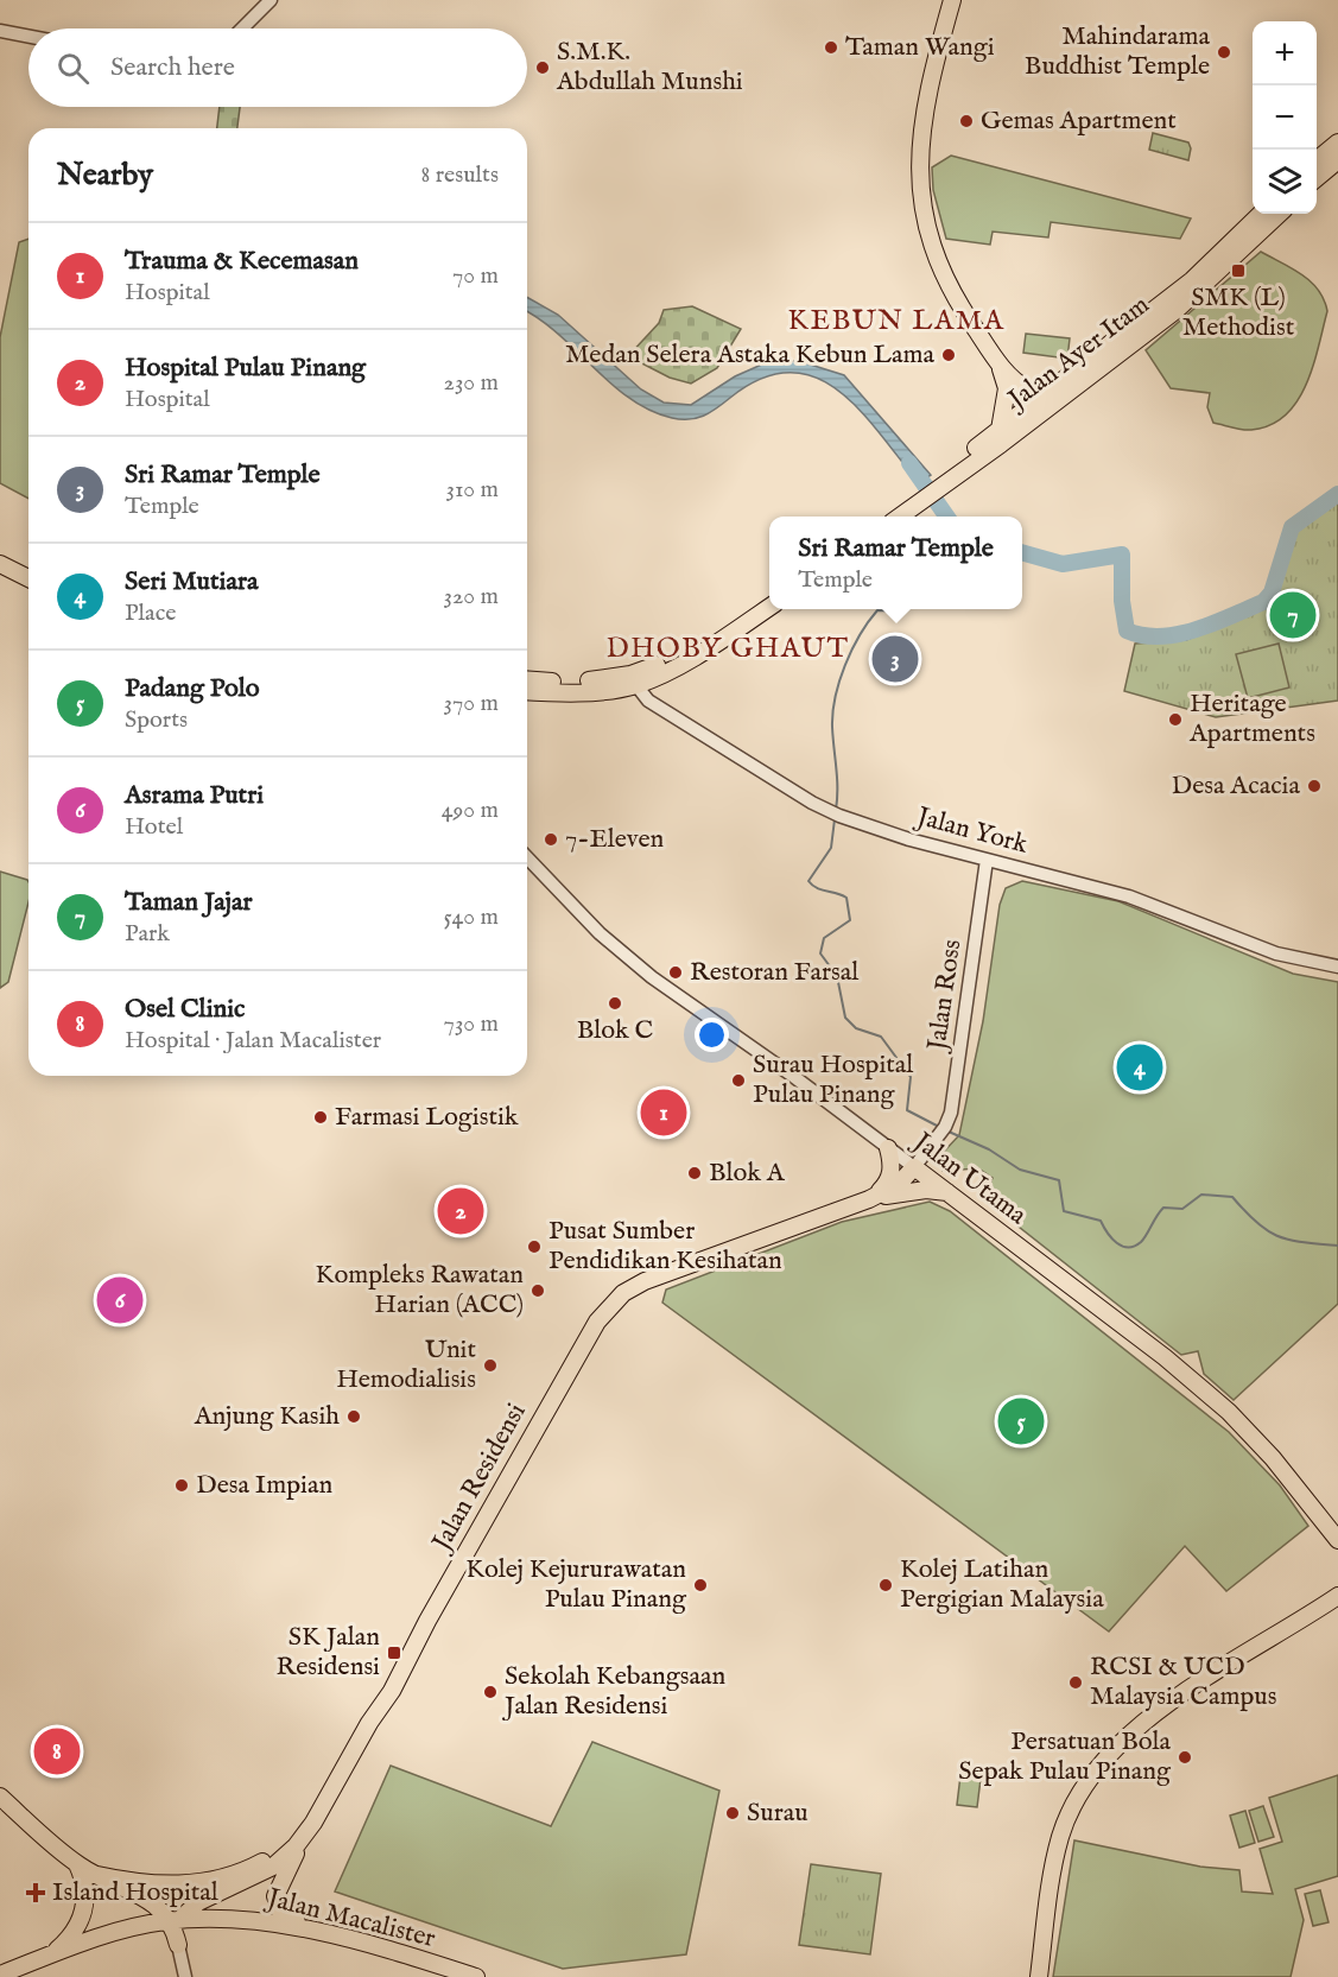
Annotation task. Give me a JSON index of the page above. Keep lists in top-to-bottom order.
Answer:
{
  "streets": {
    "main road": [
      "Jalan Ayer Itam",
      "Jalan Utama",
      "Jalan Residensi",
      "Jalan Macalister"
    ],
    "street": ["Jalan York", "Jalan Ross"]
  },
  "crossings": [
    ["Jalan York", "Jalan Ross"],
    ["Jalan Ross", "Jalan Utama"],
    ["Jalan Ross", "Jalan Residensi"],
    ["Jalan Utama", "Jalan Residensi"],
    ["Jalan Residensi", "Jalan Macalister"]
  ],
  "districts": ["KEBUN LAMA", "DHOBY GHAUT"],
  "places": {
    "other": [
      "Taman Wangi",
      "Mahindarama Buddhist Temple",
      "S.M.K. Abdullah Munshi",
      "Gemas Apartment",
      "Medan Selera Astaka Kebun Lama",
      "Heritage Apartments",
      "Desa Acacia",
      "7-Eleven",
      "Restoran Farsal",
      "Blok C",
      "Surau Hospital Pulau Pinang",
      "Farmasi Logistik",
      "Blok A",
      "Pusat Sumber Pendidikan Kesihatan",
      "Kompleks Rawatan Harian (ACC)",
      "Unit Hemodialisis",
      "Anjung Kasih",
      "Desa Impian",
      "Kolej Kejururawatan Pulau Pinang",
      "Kolej Latihan Pergigian Malaysia",
      "RCSI & UCD Malaysia Campus",
      "Sekolah Kebangsaan Jalan Residensi",
      "Persatuan Bola Sepak Pulau Pinang",
      "Surau"
    ],
    "transit": ["SMK (L) Methodist", "SK Jalan Residensi"],
    "health": ["Island Hospital"]
  },
  "page": {
    "map_buttons": ["+", "−"],
    "search": "Search here",
    "heading": ["Nearby", "8 results"],
    "list": [
      {
        "mark": "1",
        "name": "Trauma & Kecemasan",
        "note": "Hospital",
        "value": "70 m"
      },
      {
        "mark": "2",
        "name": "Hospital Pulau Pinang",
        "note": "Hospital",
        "value": "230 m"
      },
      {
        "mark": "3",
        "name": "Sri Ramar Temple",
        "note": "Temple",
        "value": "310 m"
      },
      {
        "mark": "4",
        "name": "Seri Mutiara",
        "note": "Place",
        "value": "320 m"
      },
      {
        "mark": "5",
        "name": "Padang Polo",
        "note": "Sports",
        "value": "370 m"
      },
      {
        "mark": "6",
        "name": "Asrama Putri",
        "note": "Hotel",
        "value": "490 m"
      },
      {
        "mark": "7",
        "name": "Taman Jajar",
        "note": "Park",
        "value": "540 m"
      },
      {
        "mark": "8",
        "name": "Osel Clinic",
        "note": "Hospital · Jalan Macalister",
        "value": "730 m"
      }
    ],
    "popup": ["Sri Ramar Temple", "Temple"],
    "pins": [
      "7",
      "3",
      "4",
      "1",
      "2",
      "6",
      "5",
      "8"
    ]
  }
}
